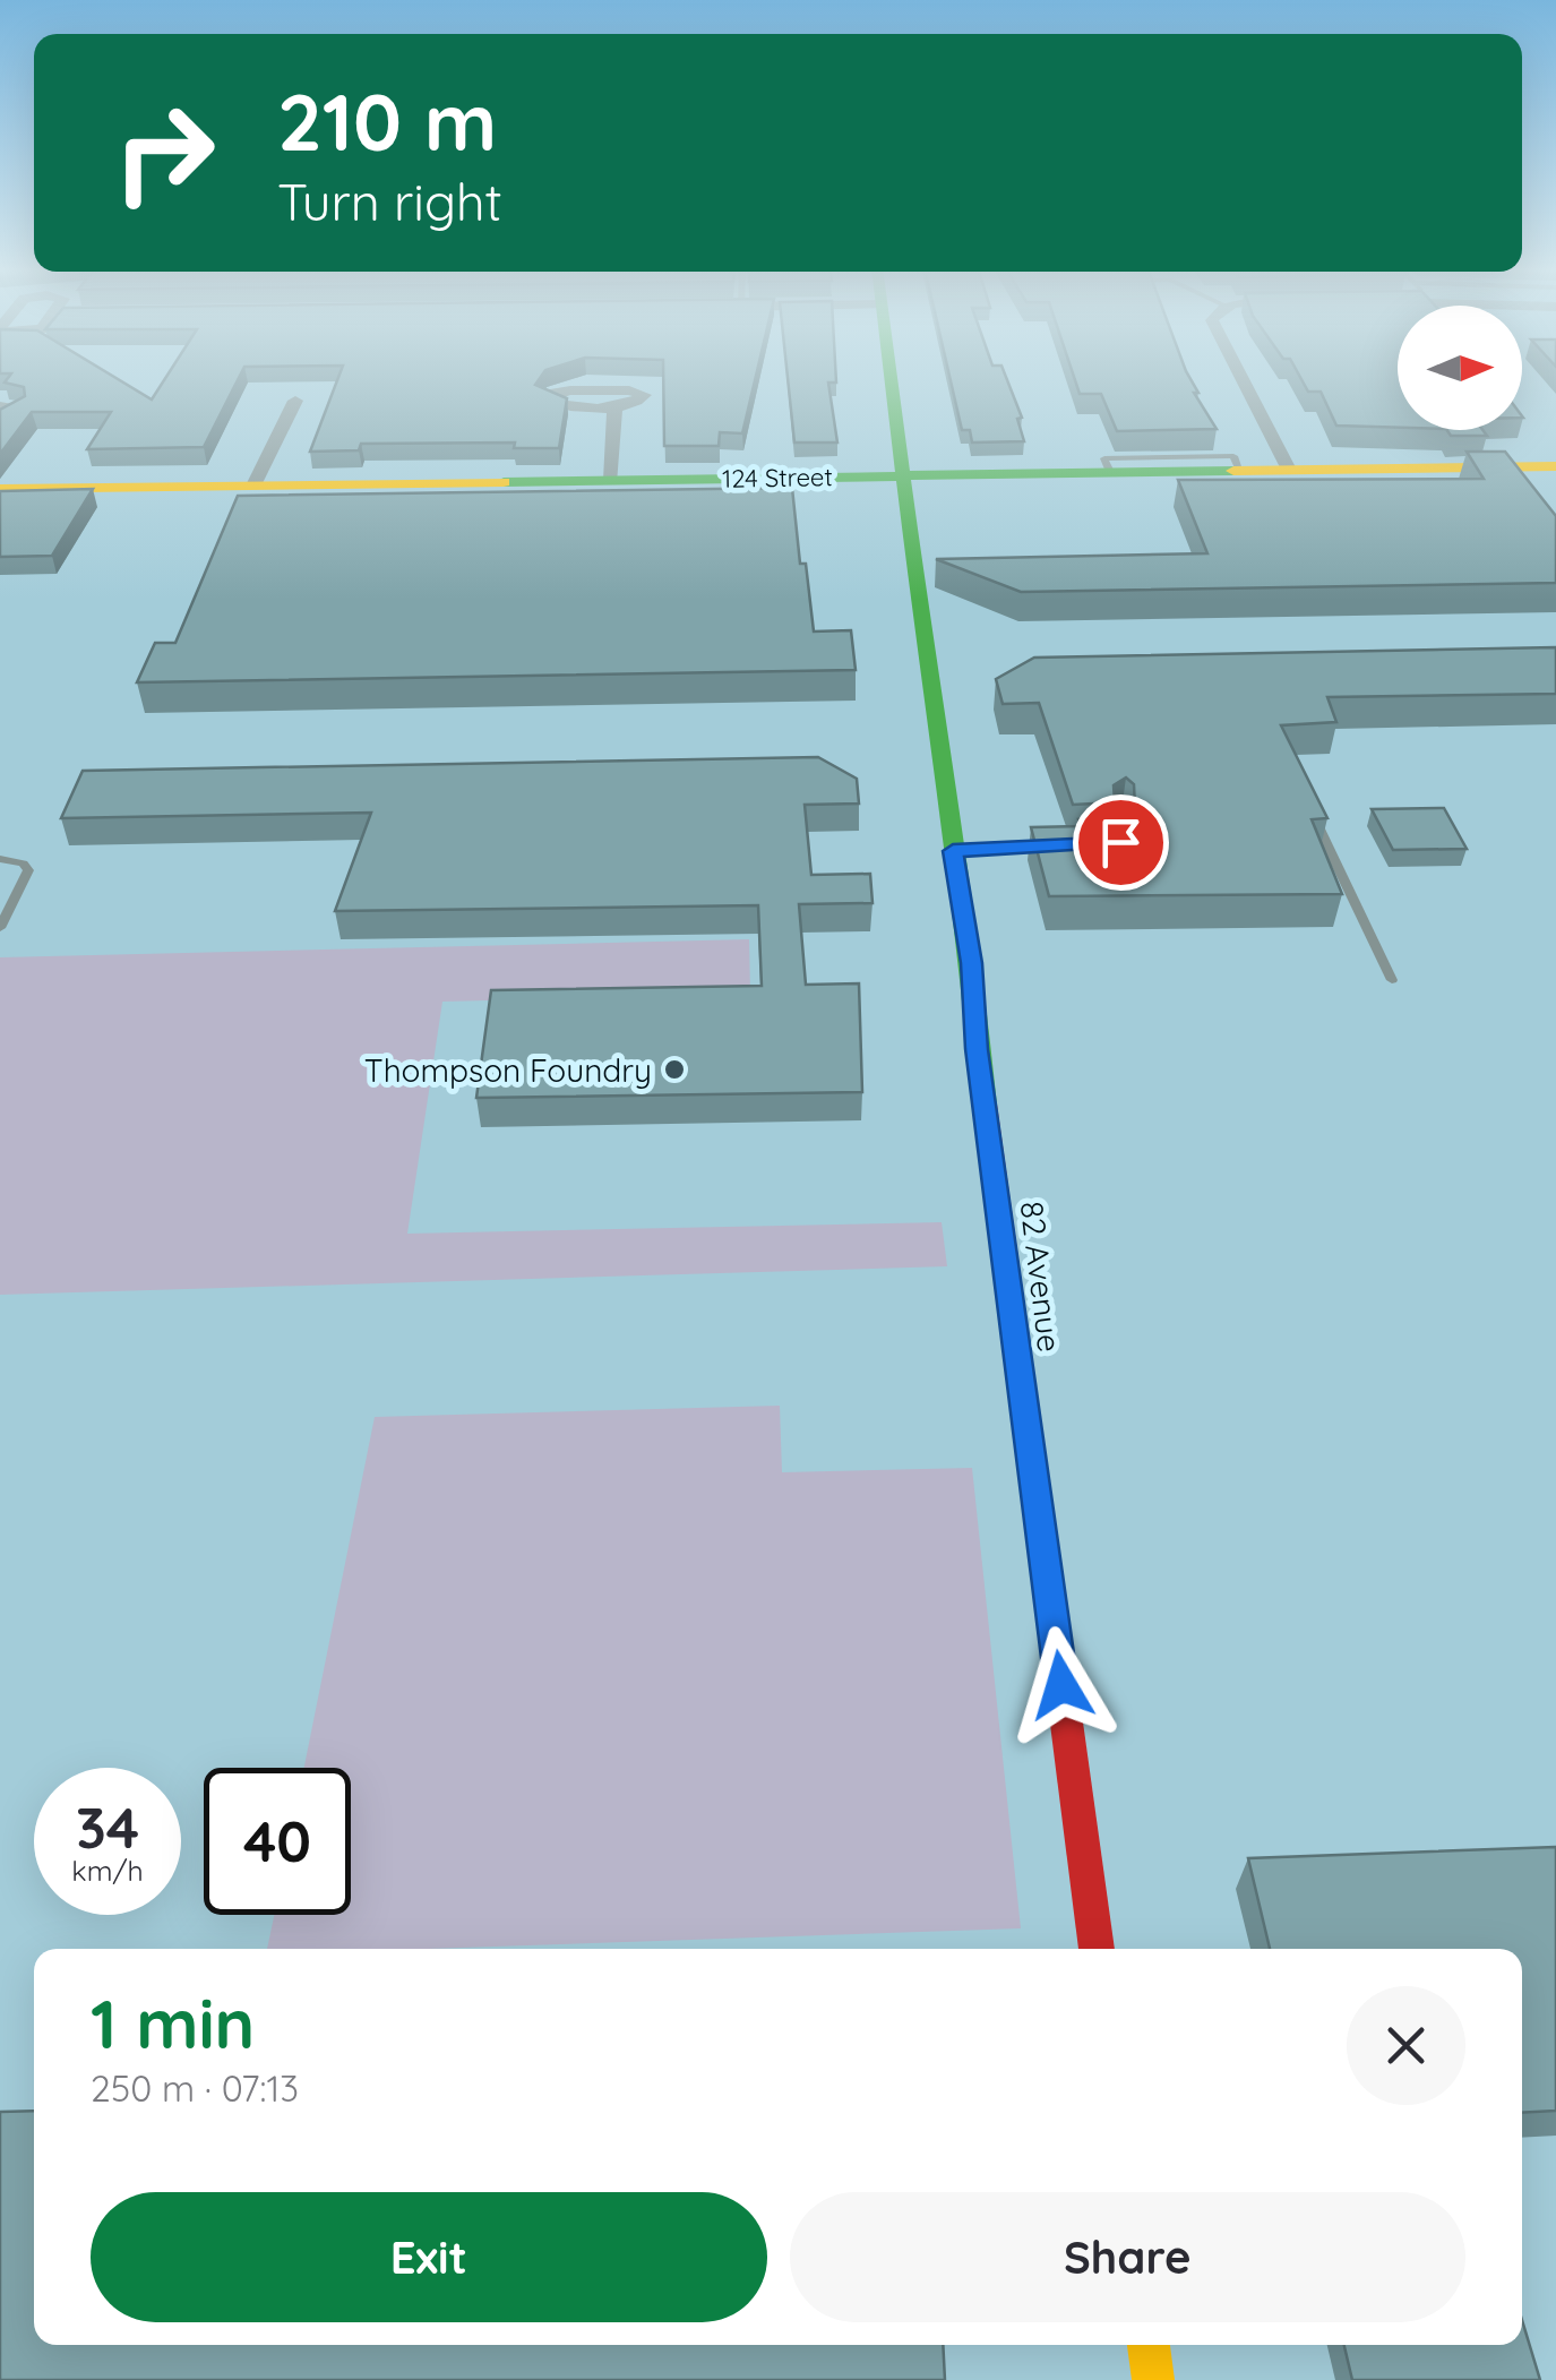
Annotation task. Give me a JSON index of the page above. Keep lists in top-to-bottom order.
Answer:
{
  "streets": {
    "street": ["124 Street", "82 Avenue"]
  },
  "crossings": [
    ["124 Street", "82 Avenue"]
  ],
  "places": ["Thompson Foundry"],
  "north": "right",
  "page": {
    "turn": ["210 m", "Turn right"],
    "speed": "34 km/h",
    "limit": "40",
    "heading": ["1 min", "250 m · 07:13"],
    "buttons": ["Exit", "Share"]
  }
}
